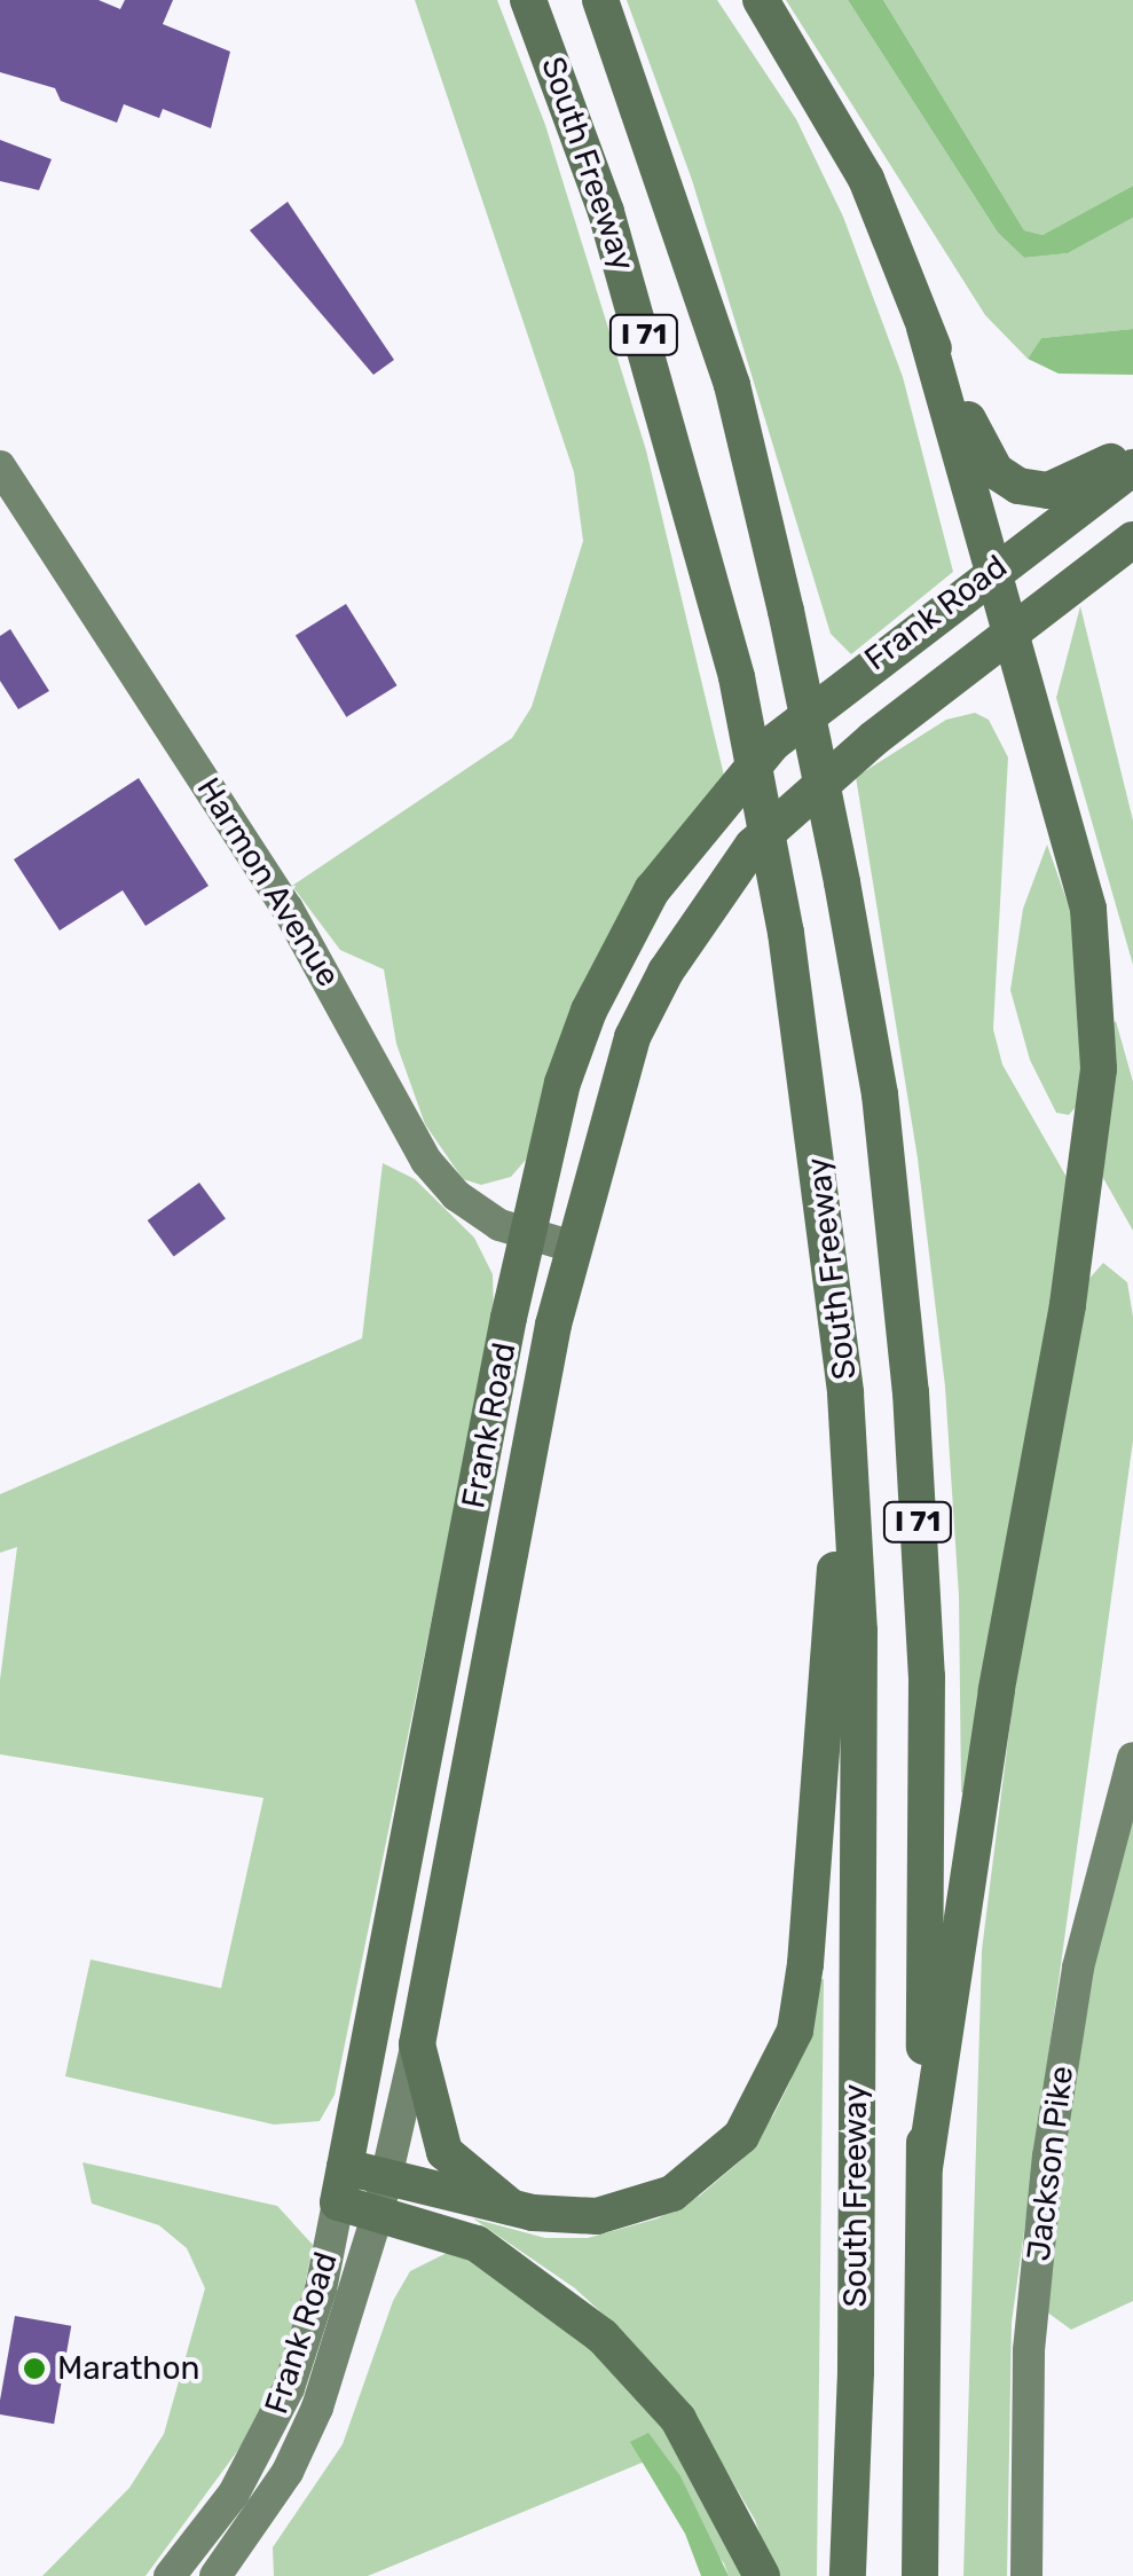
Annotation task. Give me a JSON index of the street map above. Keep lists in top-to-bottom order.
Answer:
{
  "streets": {
    "highway": ["South Freeway", "I 71", "Frank Road"],
    "main road": ["Harmon Avenue", "Jackson Pike"]
  },
  "crossings": [
    ["Frank Road", "Harmon Avenue"]
  ],
  "places": ["Marathon"]
}
